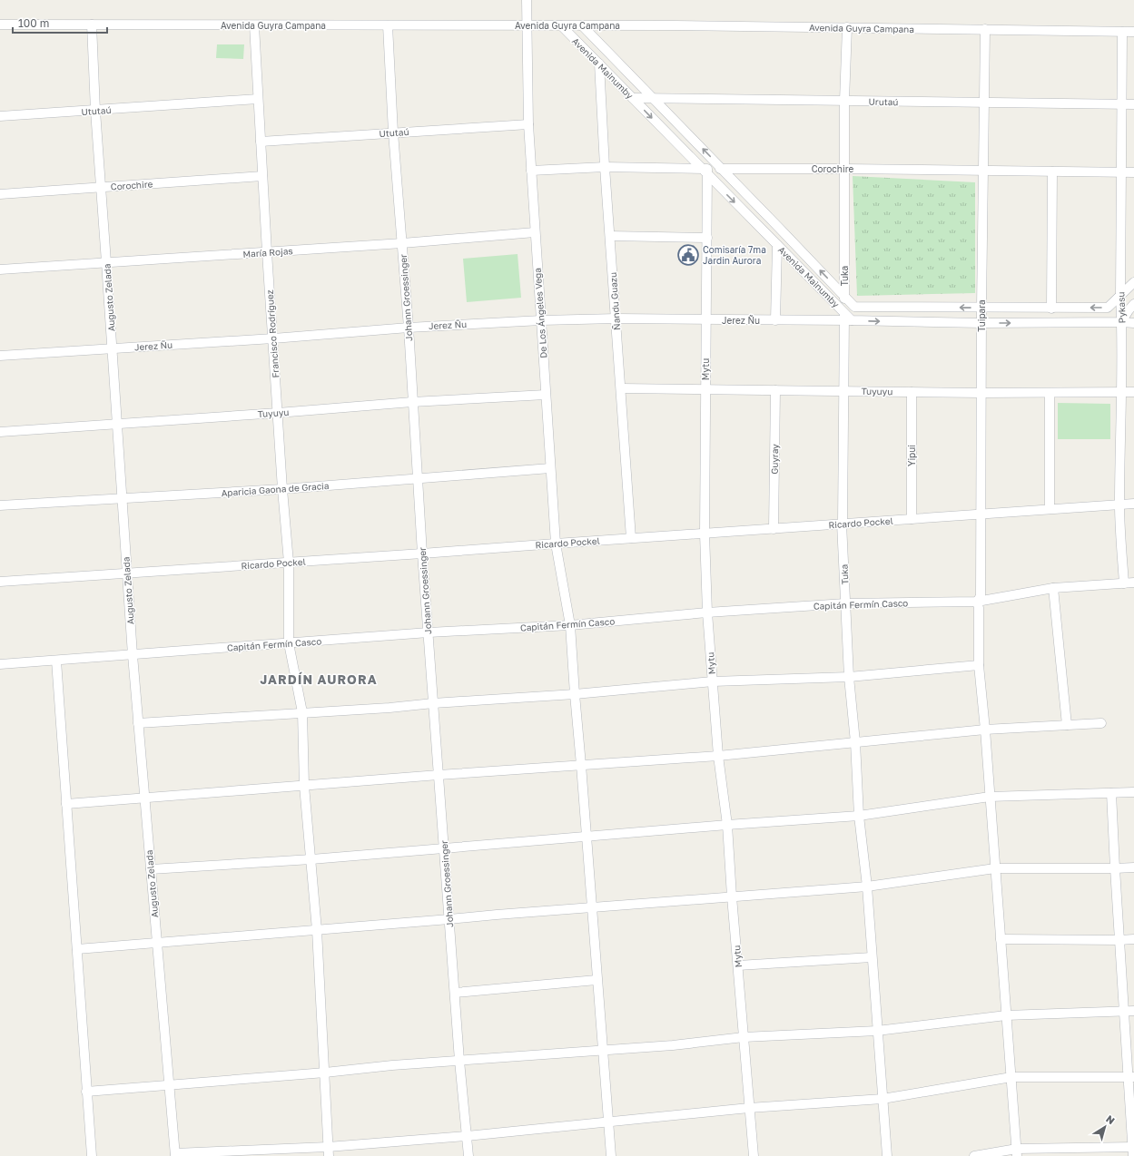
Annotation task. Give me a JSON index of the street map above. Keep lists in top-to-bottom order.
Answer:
{
  "streets": {
    "street": [
      "Avenida Guyra Campana",
      "Avenida Mainumby",
      "Urutaú",
      "Ututaú",
      "Corochire",
      "María Rojas",
      "Tuka",
      "Augusto Zelada",
      "Johann Groessinger",
      "Ñandu Guazu",
      "Pykasu",
      "De Los Ángeles Vega",
      "Tuipara",
      "Jerez Ñu",
      "Francisco Rodríguez",
      "Mytu",
      "Tuyuyu",
      "Yipui",
      "Guyray",
      "Aparicia Gaona de Gracia",
      "Ricardo Pockel",
      "Capitán Fermín Casco"
    ]
  },
  "crossings": [
    ["Avenida Guyra Campana", "Avenida Mainumby"],
    ["Avenida Guyra Campana", "Tuka"],
    ["Avenida Guyra Campana", "Augusto Zelada"],
    ["Avenida Guyra Campana", "Johann Groessinger"],
    ["Avenida Guyra Campana", "Pykasu"],
    ["Avenida Guyra Campana", "De Los Ángeles Vega"],
    ["Avenida Guyra Campana", "Tuipara"],
    ["Avenida Guyra Campana", "Francisco Rodríguez"],
    ["Avenida Mainumby", "Urutaú"],
    ["Avenida Mainumby", "Corochire"],
    ["Avenida Mainumby", "Tuka"],
    ["Avenida Mainumby", "Ñandu Guazu"],
    ["Avenida Mainumby", "Pykasu"],
    ["Avenida Mainumby", "Tuipara"],
    ["Avenida Mainumby", "Jerez Ñu"],
    ["Avenida Mainumby", "Mytu"],
    ["Urutaú", "Tuka"],
    ["Urutaú", "Pykasu"],
    ["Urutaú", "Tuipara"],
    ["Ututaú", "Augusto Zelada"],
    ["Ututaú", "Johann Groessinger"],
    ["Ututaú", "De Los Ángeles Vega"],
    ["Ututaú", "Francisco Rodríguez"],
    ["Corochire", "Tuka"],
    ["Corochire", "Augusto Zelada"],
    ["Corochire", "Ñandu Guazu"],
    ["Corochire", "Pykasu"],
    ["Corochire", "De Los Ángeles Vega"],
    ["Corochire", "Tuipara"],
    ["Corochire", "Francisco Rodríguez"],
    ["Corochire", "Mytu"],
    ["María Rojas", "Augusto Zelada"],
    ["María Rojas", "Johann Groessinger"],
    ["María Rojas", "De Los Ángeles Vega"],
    ["María Rojas", "Francisco Rodríguez"],
    ["Tuka", "Jerez Ñu"],
    ["Tuka", "Tuyuyu"],
    ["Tuka", "Ricardo Pockel"],
    ["Tuka", "Capitán Fermín Casco"],
    ["Augusto Zelada", "Jerez Ñu"],
    ["Augusto Zelada", "Tuyuyu"],
    ["Augusto Zelada", "Aparicia Gaona de Gracia"],
    ["Augusto Zelada", "Ricardo Pockel"],
    ["Augusto Zelada", "Capitán Fermín Casco"],
    ["Johann Groessinger", "Jerez Ñu"],
    ["Johann Groessinger", "Tuyuyu"],
    ["Johann Groessinger", "Aparicia Gaona de Gracia"],
    ["Johann Groessinger", "Ricardo Pockel"],
    ["Johann Groessinger", "Capitán Fermín Casco"],
    ["Ñandu Guazu", "Jerez Ñu"],
    ["Ñandu Guazu", "Tuyuyu"],
    ["Ñandu Guazu", "Ricardo Pockel"],
    ["Pykasu", "Tuyuyu"],
    ["Pykasu", "Ricardo Pockel"],
    ["Pykasu", "Capitán Fermín Casco"],
    ["De Los Ángeles Vega", "Jerez Ñu"],
    ["De Los Ángeles Vega", "Tuyuyu"],
    ["De Los Ángeles Vega", "Aparicia Gaona de Gracia"],
    ["De Los Ángeles Vega", "Ricardo Pockel"],
    ["De Los Ángeles Vega", "Capitán Fermín Casco"],
    ["Tuipara", "Tuyuyu"],
    ["Tuipara", "Ricardo Pockel"],
    ["Tuipara", "Capitán Fermín Casco"],
    ["Jerez Ñu", "Francisco Rodríguez"],
    ["Jerez Ñu", "Mytu"],
    ["Francisco Rodríguez", "Tuyuyu"],
    ["Francisco Rodríguez", "Aparicia Gaona de Gracia"],
    ["Francisco Rodríguez", "Ricardo Pockel"],
    ["Francisco Rodríguez", "Capitán Fermín Casco"],
    ["Mytu", "Tuyuyu"],
    ["Mytu", "Ricardo Pockel"],
    ["Mytu", "Capitán Fermín Casco"],
    ["Tuyuyu", "Yipui"],
    ["Tuyuyu", "Guyray"],
    ["Yipui", "Ricardo Pockel"],
    ["Guyray", "Ricardo Pockel"]
  ],
  "districts": ["JARDÍN AURORA"],
  "places": {
    "public building": ["Comisaría 7ma Jardin Aurora"]
  },
  "scale_bar": "100 m",
  "north": "top right"
}
